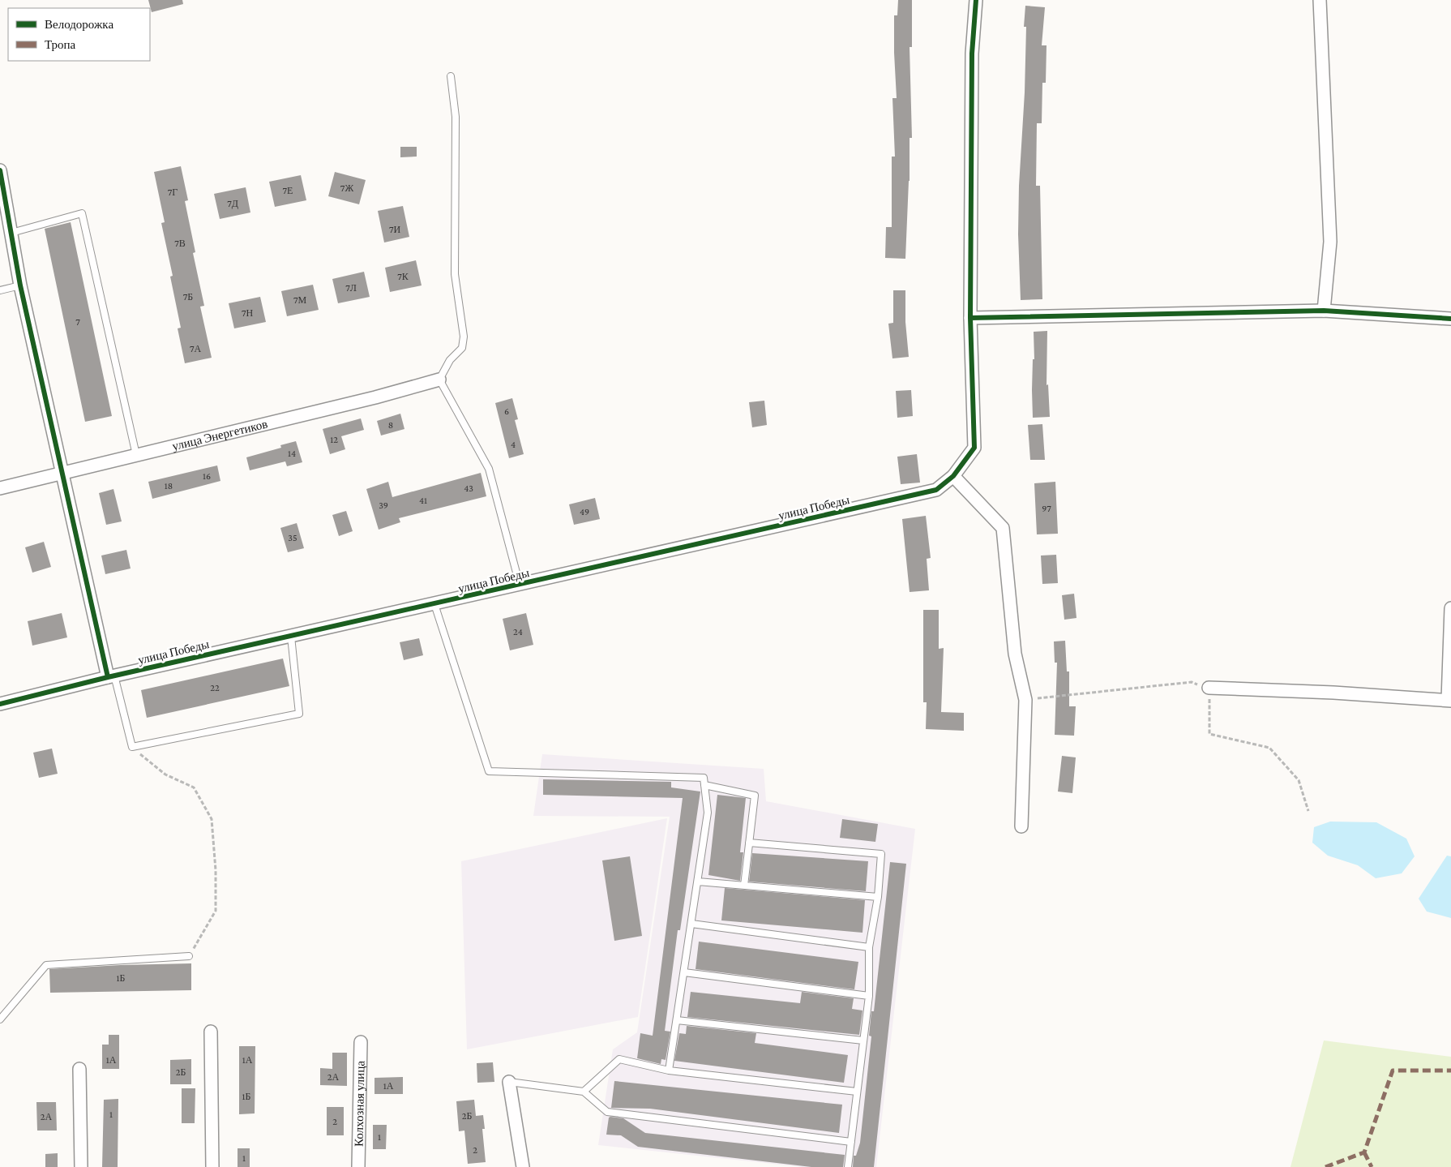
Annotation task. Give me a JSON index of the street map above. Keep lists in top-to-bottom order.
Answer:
{
  "streets": {
    "street": ["улица Энергетиков", "улица Победы", "Колхозная улица"]
  },
  "house_numbers": [
    "7Ж",
    "7Е",
    "7Г",
    "7Д",
    "7И",
    "7В",
    "7К",
    "7Л",
    "7Б",
    "7М",
    "7Н",
    "7",
    "7А",
    "6",
    "8",
    "12",
    "4",
    "14",
    "16",
    "18",
    "43",
    "41",
    "39",
    "97",
    "49",
    "35",
    "24",
    "22",
    "1Б",
    "1А",
    "1А",
    "2Б",
    "2А",
    "1А",
    "1Б",
    "1",
    "2Б",
    "2А",
    "2",
    "1",
    "2",
    "1"
  ],
  "legend": ["Велодорожка", "Тропа"]
}
